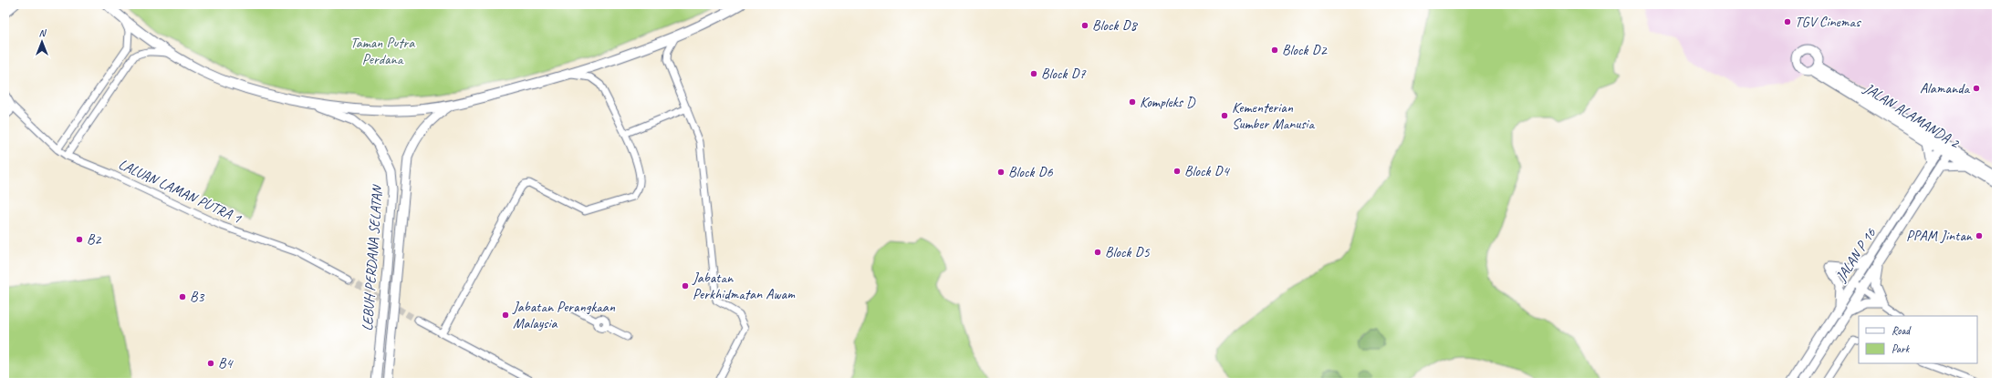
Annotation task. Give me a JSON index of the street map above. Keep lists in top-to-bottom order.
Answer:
{
  "streets": {
    "street": [
      "JALAN ALAMANDA 2",
      "LALUAN LAMAN PUTRA 1",
      "JALAN P 16",
      "LEBUH PERDANA SELATAN"
    ]
  },
  "crossings": [
    ["JALAN ALAMANDA 2", "JALAN P 16"]
  ],
  "parks": ["Taman Putra Perdana"],
  "places": [
    "TGV Cinemas",
    "Block D8",
    "Block D2",
    "Block D7",
    "Alamanda",
    "Kompleks D",
    "Kementerian Sumber Manusia",
    "Block D4",
    "Block D6",
    "PPAM Jintan",
    "B2",
    "Block D5",
    "Jabatan Perkhidmatan Awam",
    "B3",
    "Jabatan Perangkaan Malaysia",
    "B4"
  ],
  "legend": ["Road", "Park"],
  "north": "top"
}
